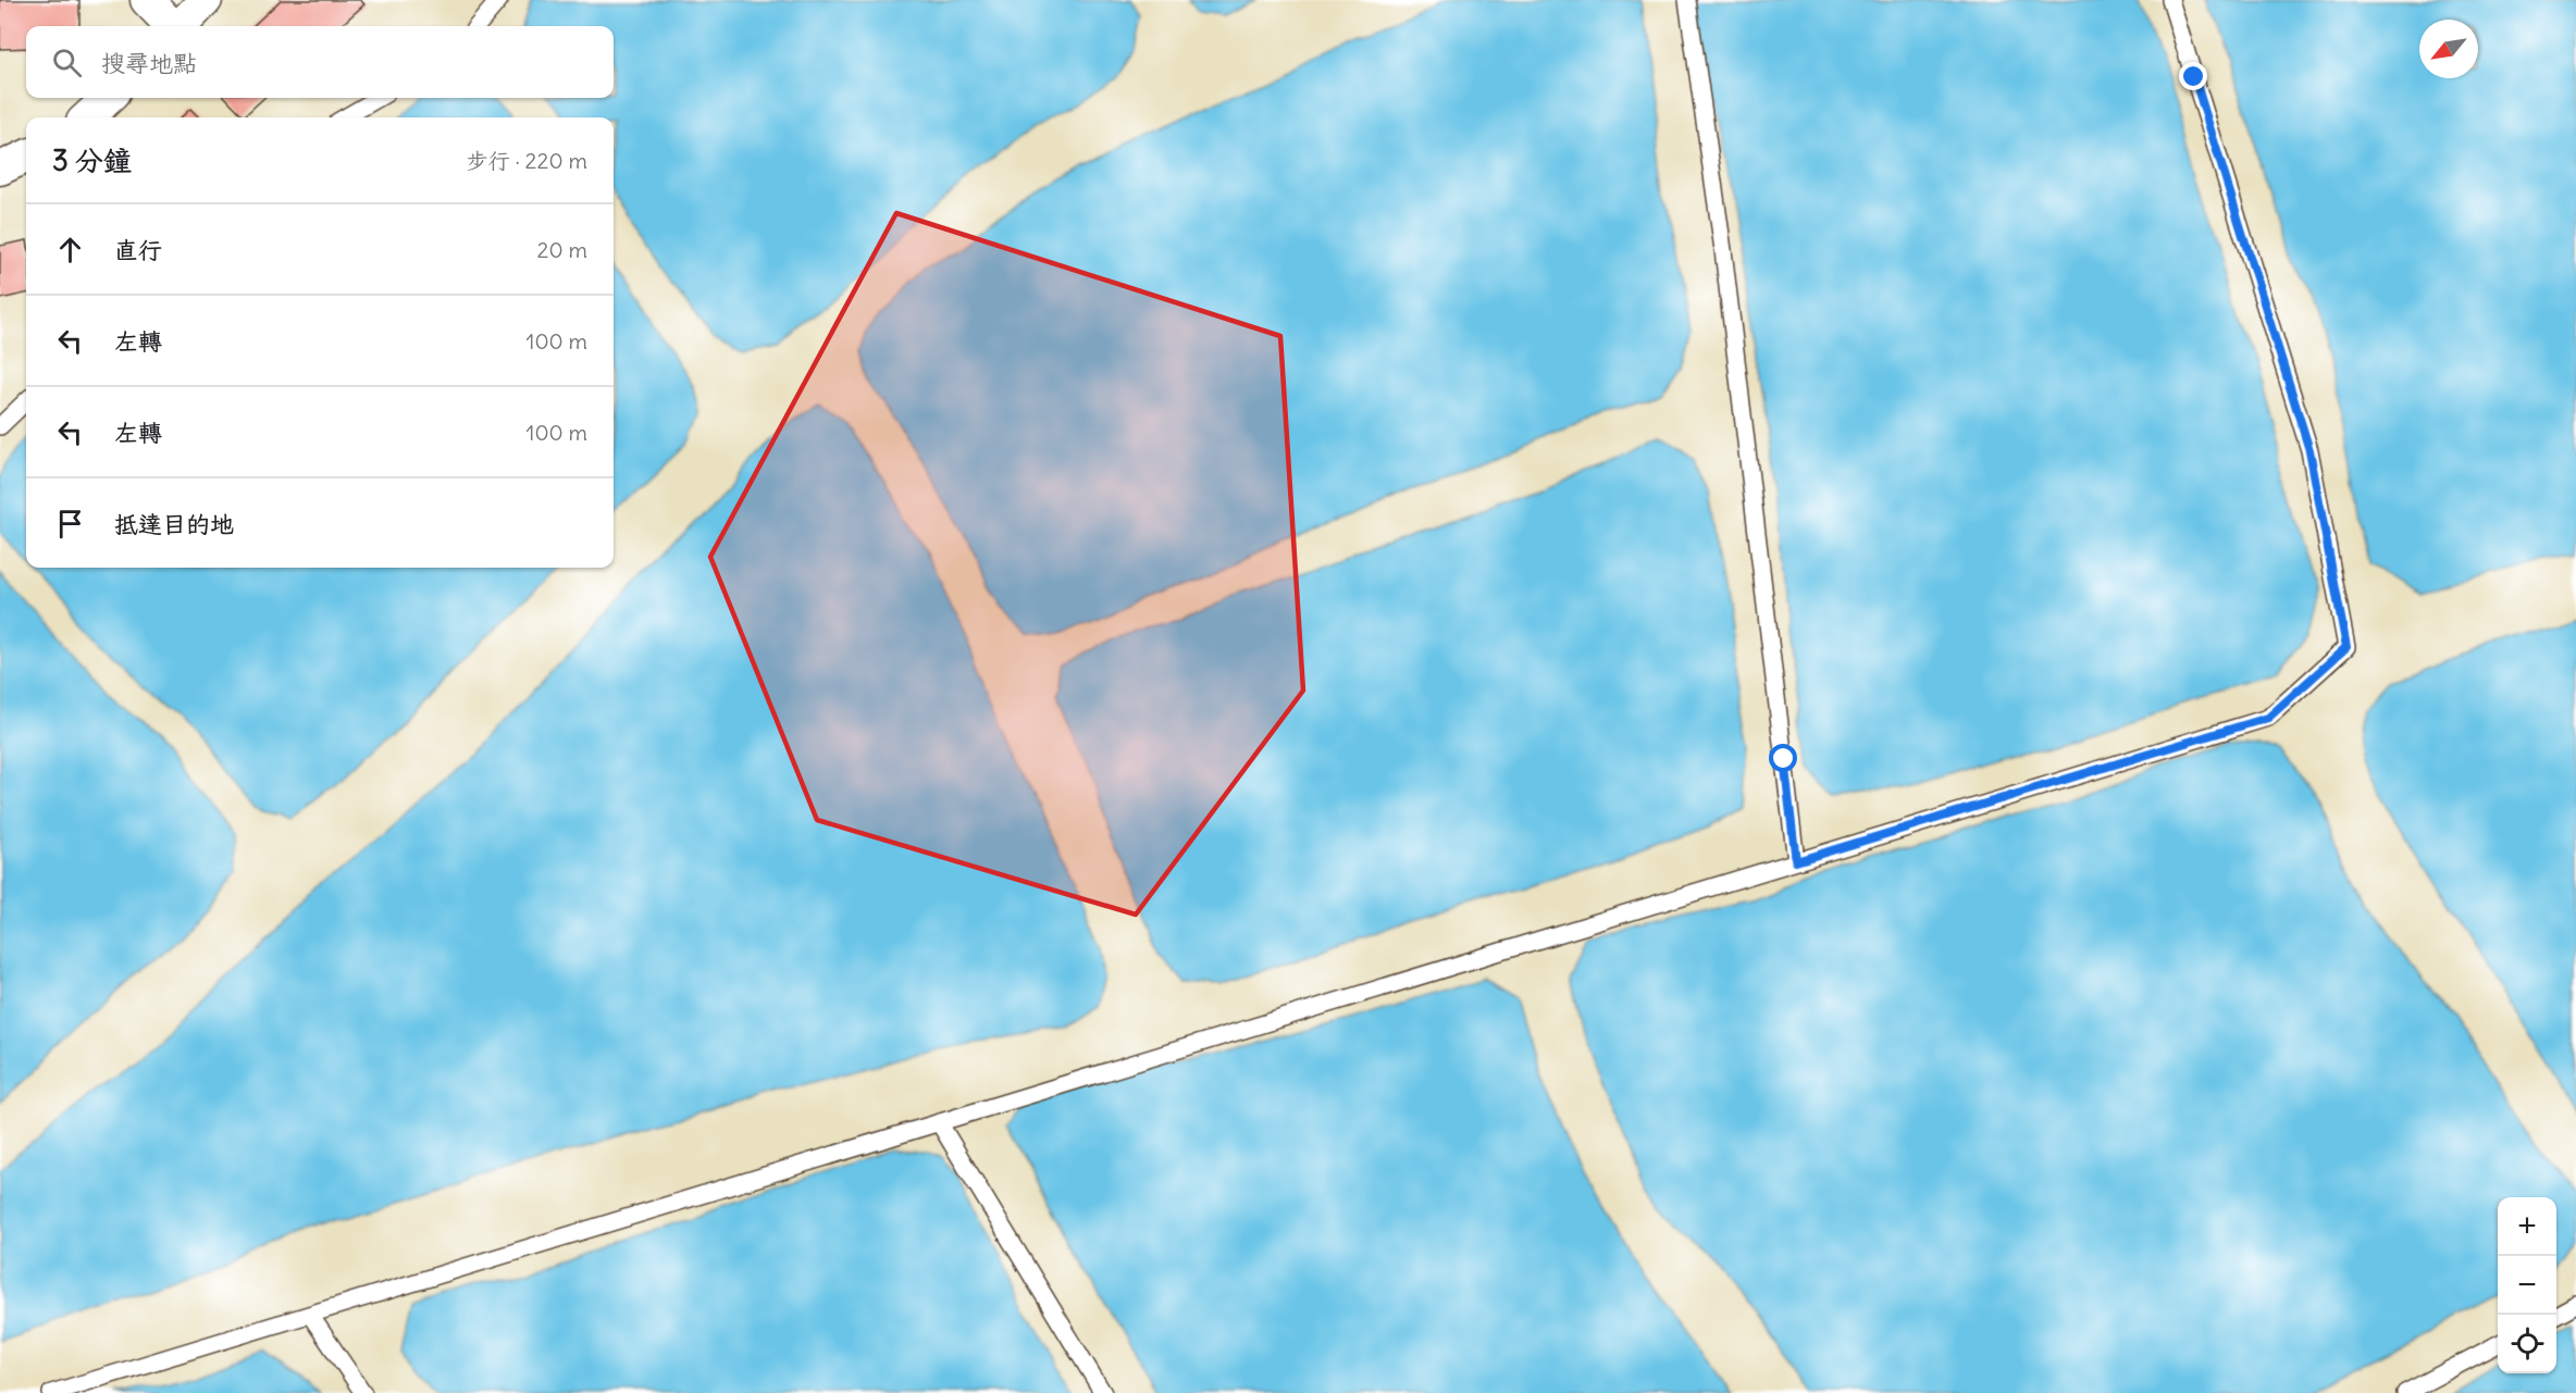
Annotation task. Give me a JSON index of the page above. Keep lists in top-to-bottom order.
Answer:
{
  "north": "bottom left",
  "page": {
    "search": "搜尋地點",
    "heading": ["3 分鐘", "步行 · 220 m"],
    "list": [
      ["直行", "20 m"],
      ["左轉", "100 m"],
      ["左轉", "100 m"],
      "抵達目的地"
    ],
    "map_buttons": ["+", "−"]
  }
}
